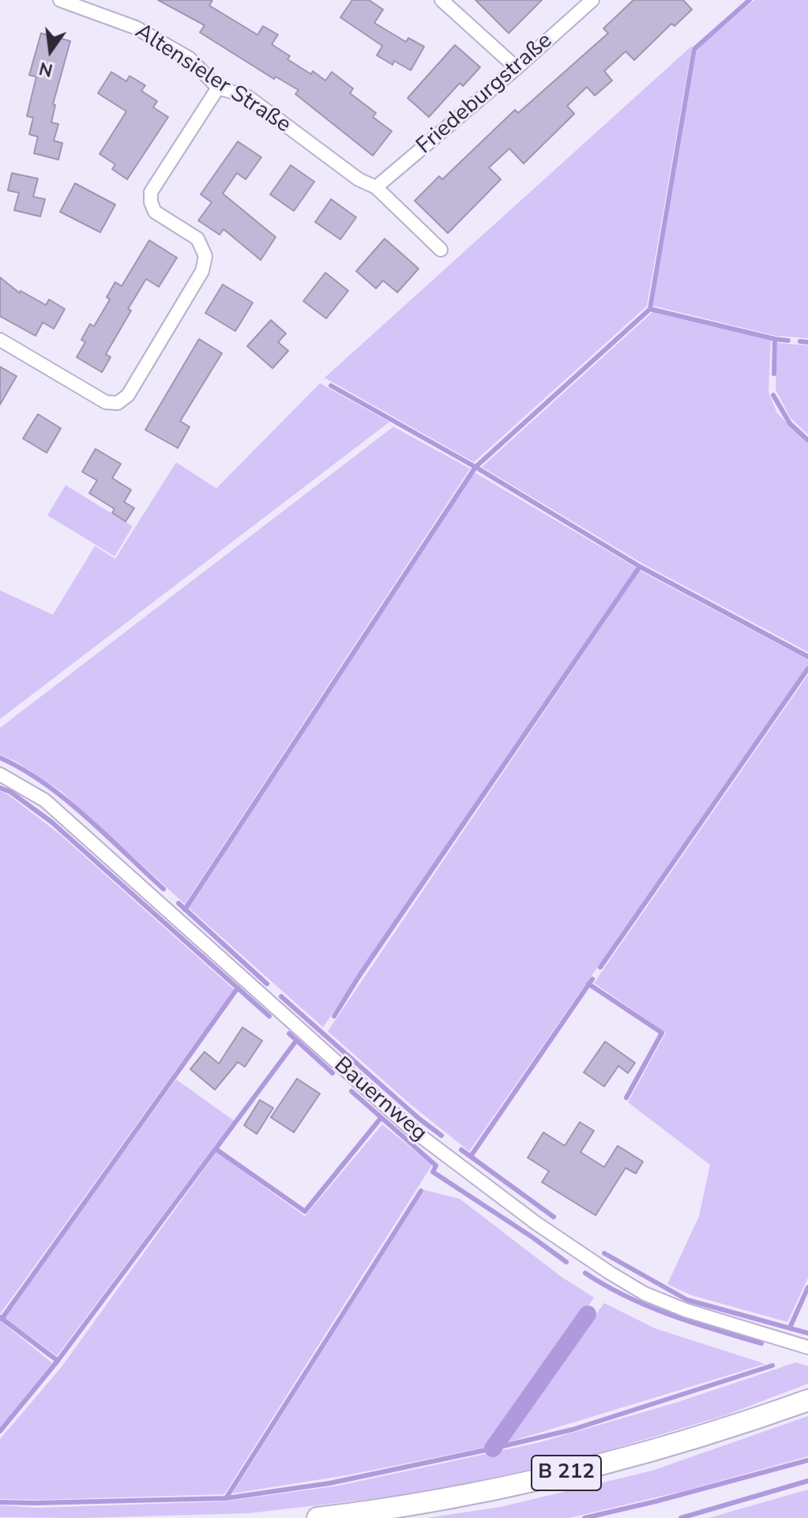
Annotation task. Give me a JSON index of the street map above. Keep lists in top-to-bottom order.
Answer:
{
  "streets": {
    "main road": ["B 212"],
    "street": ["Altensieler Straße", "Friedeburgstraße", "Bauernweg"]
  },
  "crossings": [
    ["Altensieler Straße", "Friedeburgstraße"]
  ],
  "north": "bottom"
}
